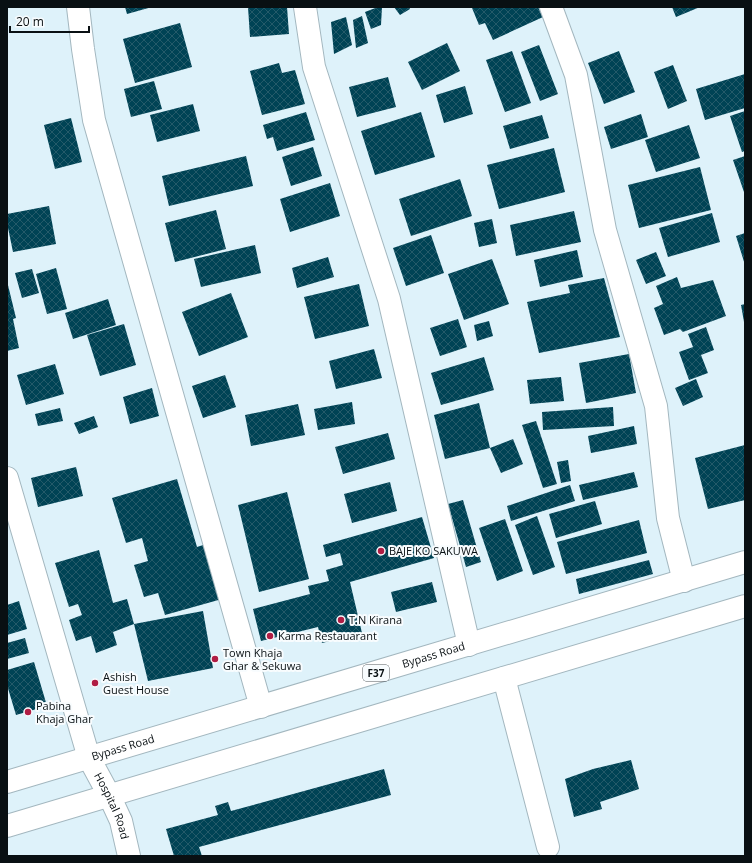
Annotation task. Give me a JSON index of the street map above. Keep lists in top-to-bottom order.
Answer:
{
  "streets": {
    "main road": ["Bypass Road", "F37", "Hospital Road"]
  },
  "crossings": [
    ["Bypass Road", "Hospital Road"]
  ],
  "places": [
    "BAJE KO SAKUWA",
    "T.N Kirana",
    "Karma Restauarant",
    "Town Khaja Ghar & Sekuwa",
    "Ashish Guest House",
    "Pabina Khaja Ghar"
  ],
  "scale_bar": "20 m"
}
